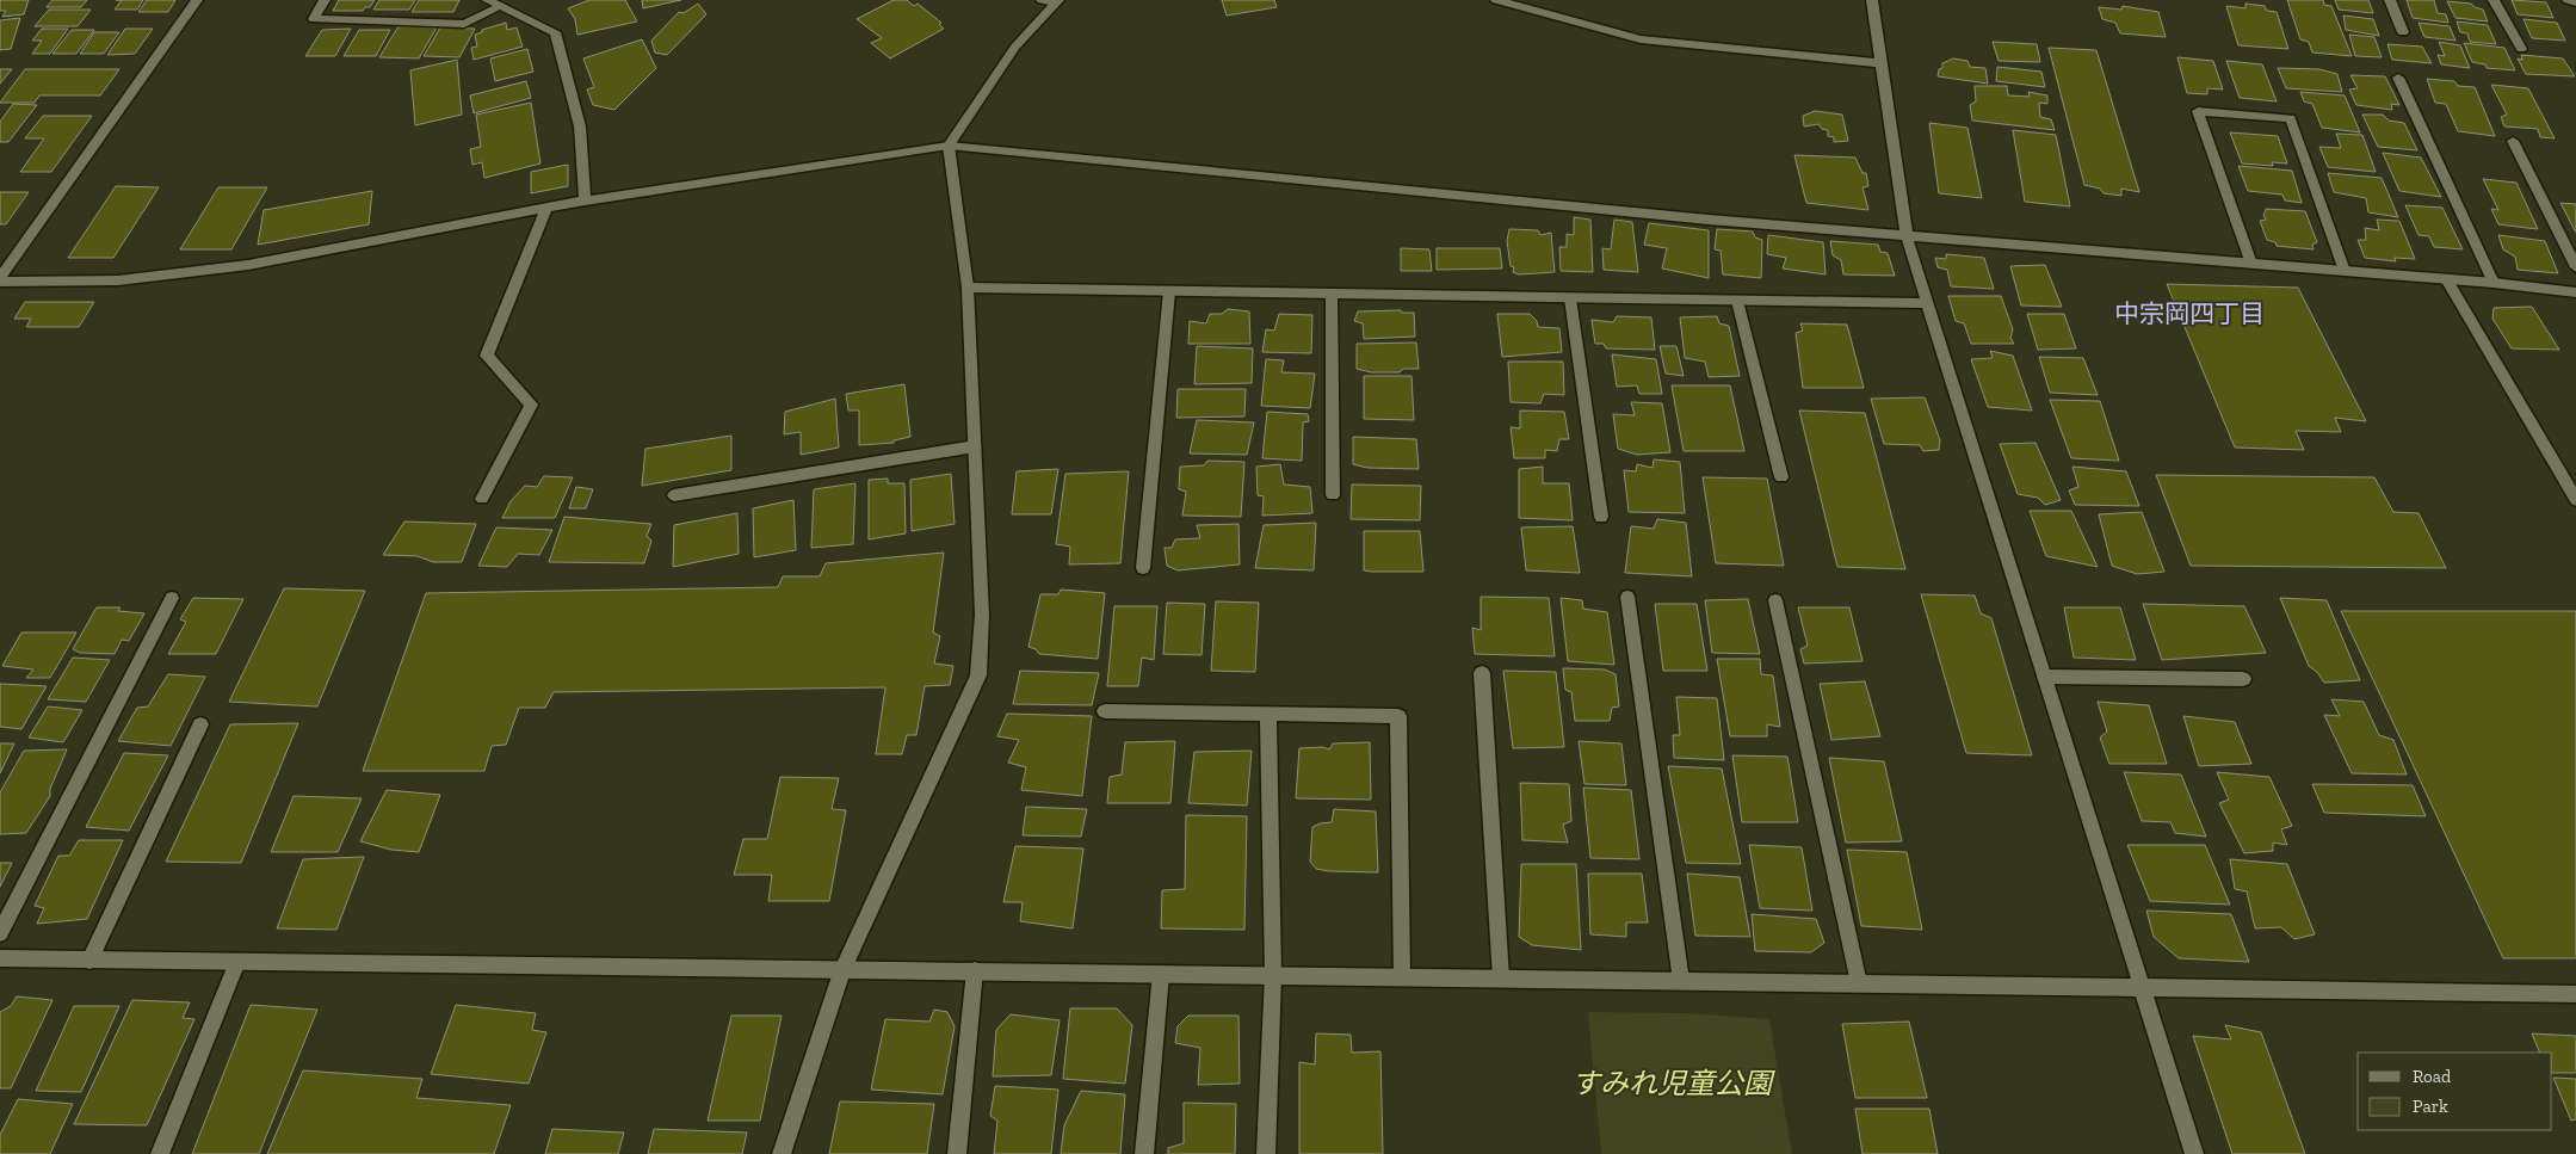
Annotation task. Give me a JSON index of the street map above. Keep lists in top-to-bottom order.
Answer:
{
  "districts": ["中宗岡四丁目"],
  "parks": ["すみれ児童公園"],
  "legend": ["Road", "Park"]
}
